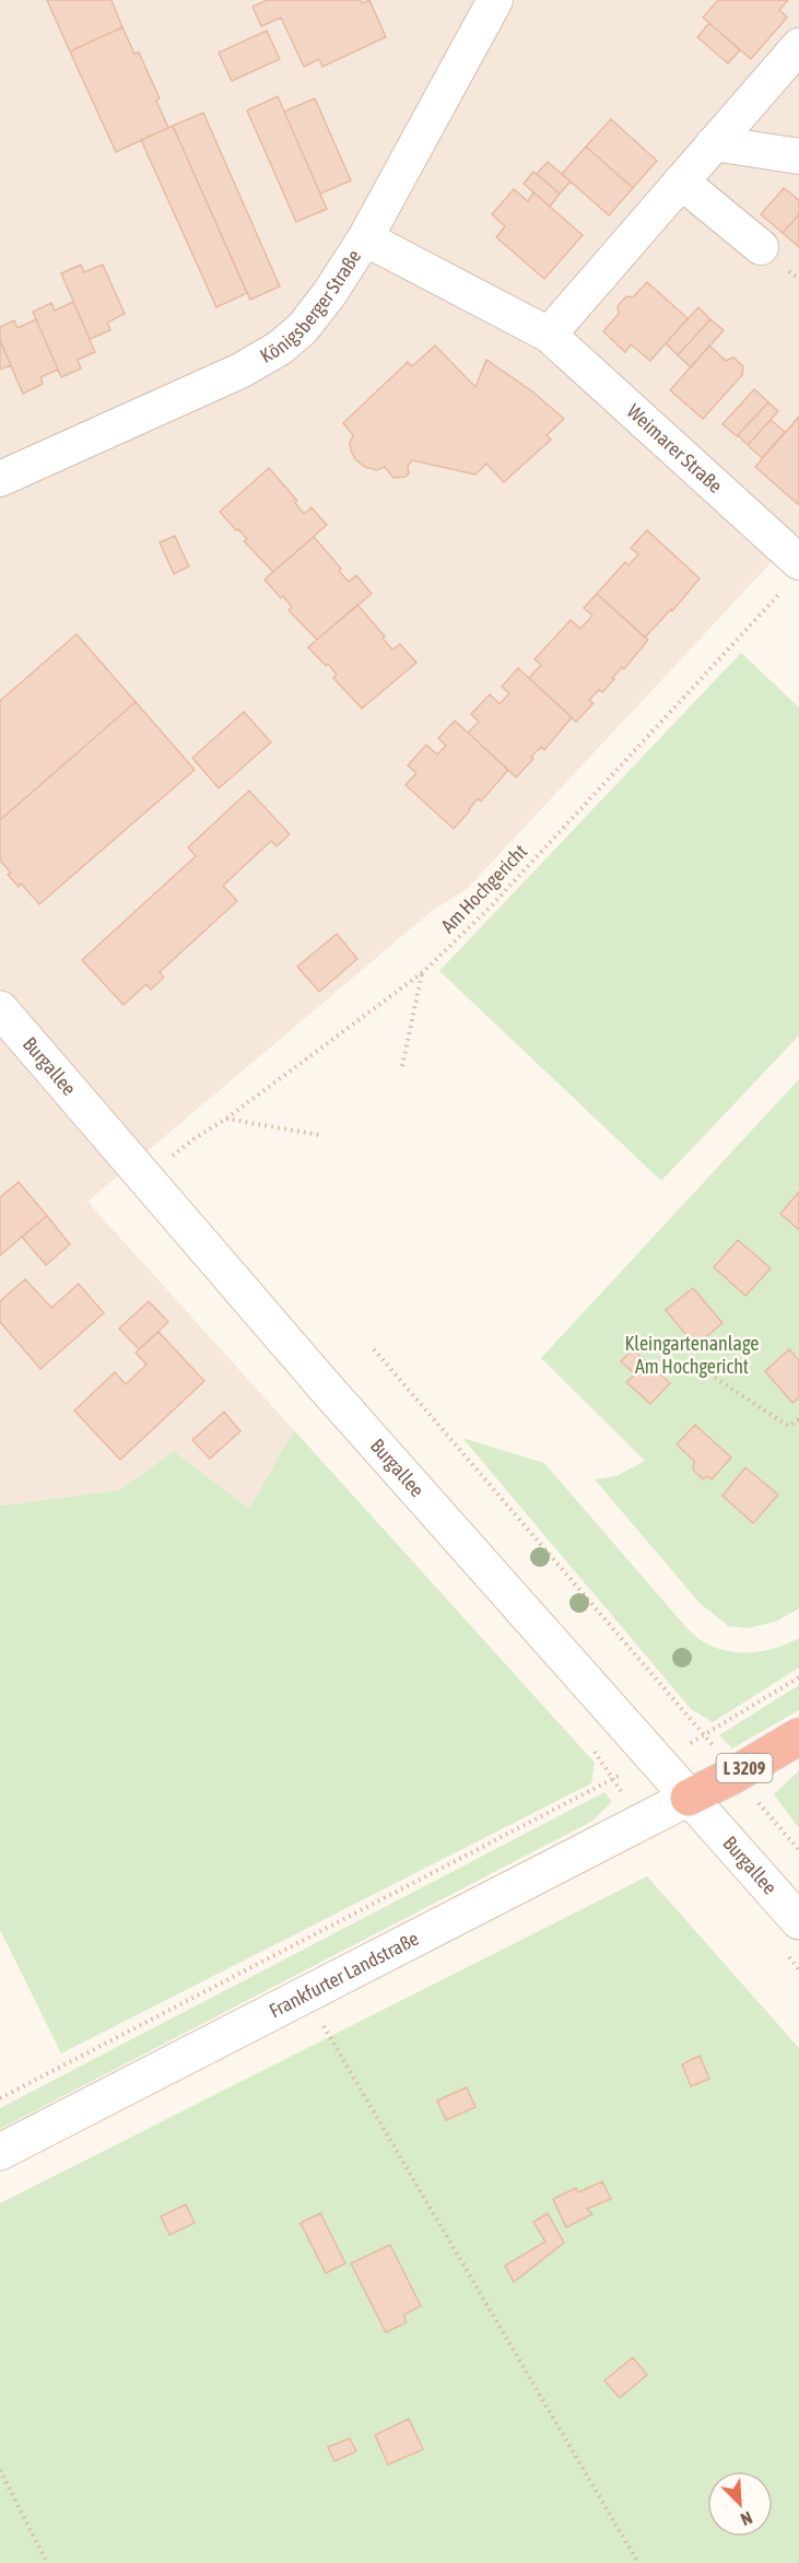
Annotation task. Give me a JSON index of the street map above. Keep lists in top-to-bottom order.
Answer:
{
  "streets": {
    "highway": ["L 3209"],
    "street": [
      "Königsberger Straße",
      "Weimarer Straße",
      "Burgallee",
      "Frankfurter Landstraße"
    ],
    "path": ["Am Hochgericht"]
  },
  "crossings": [
    ["Königsberger Straße", "Weimarer Straße"],
    ["Am Hochgericht", "Burgallee"],
    ["Burgallee", "L 3209"],
    ["Burgallee", "Frankfurter Landstraße"],
    ["L 3209", "Frankfurter Landstraße"]
  ],
  "parks": ["Kleingartenanlage Am Hochgericht"],
  "north": "bottom right"
}
